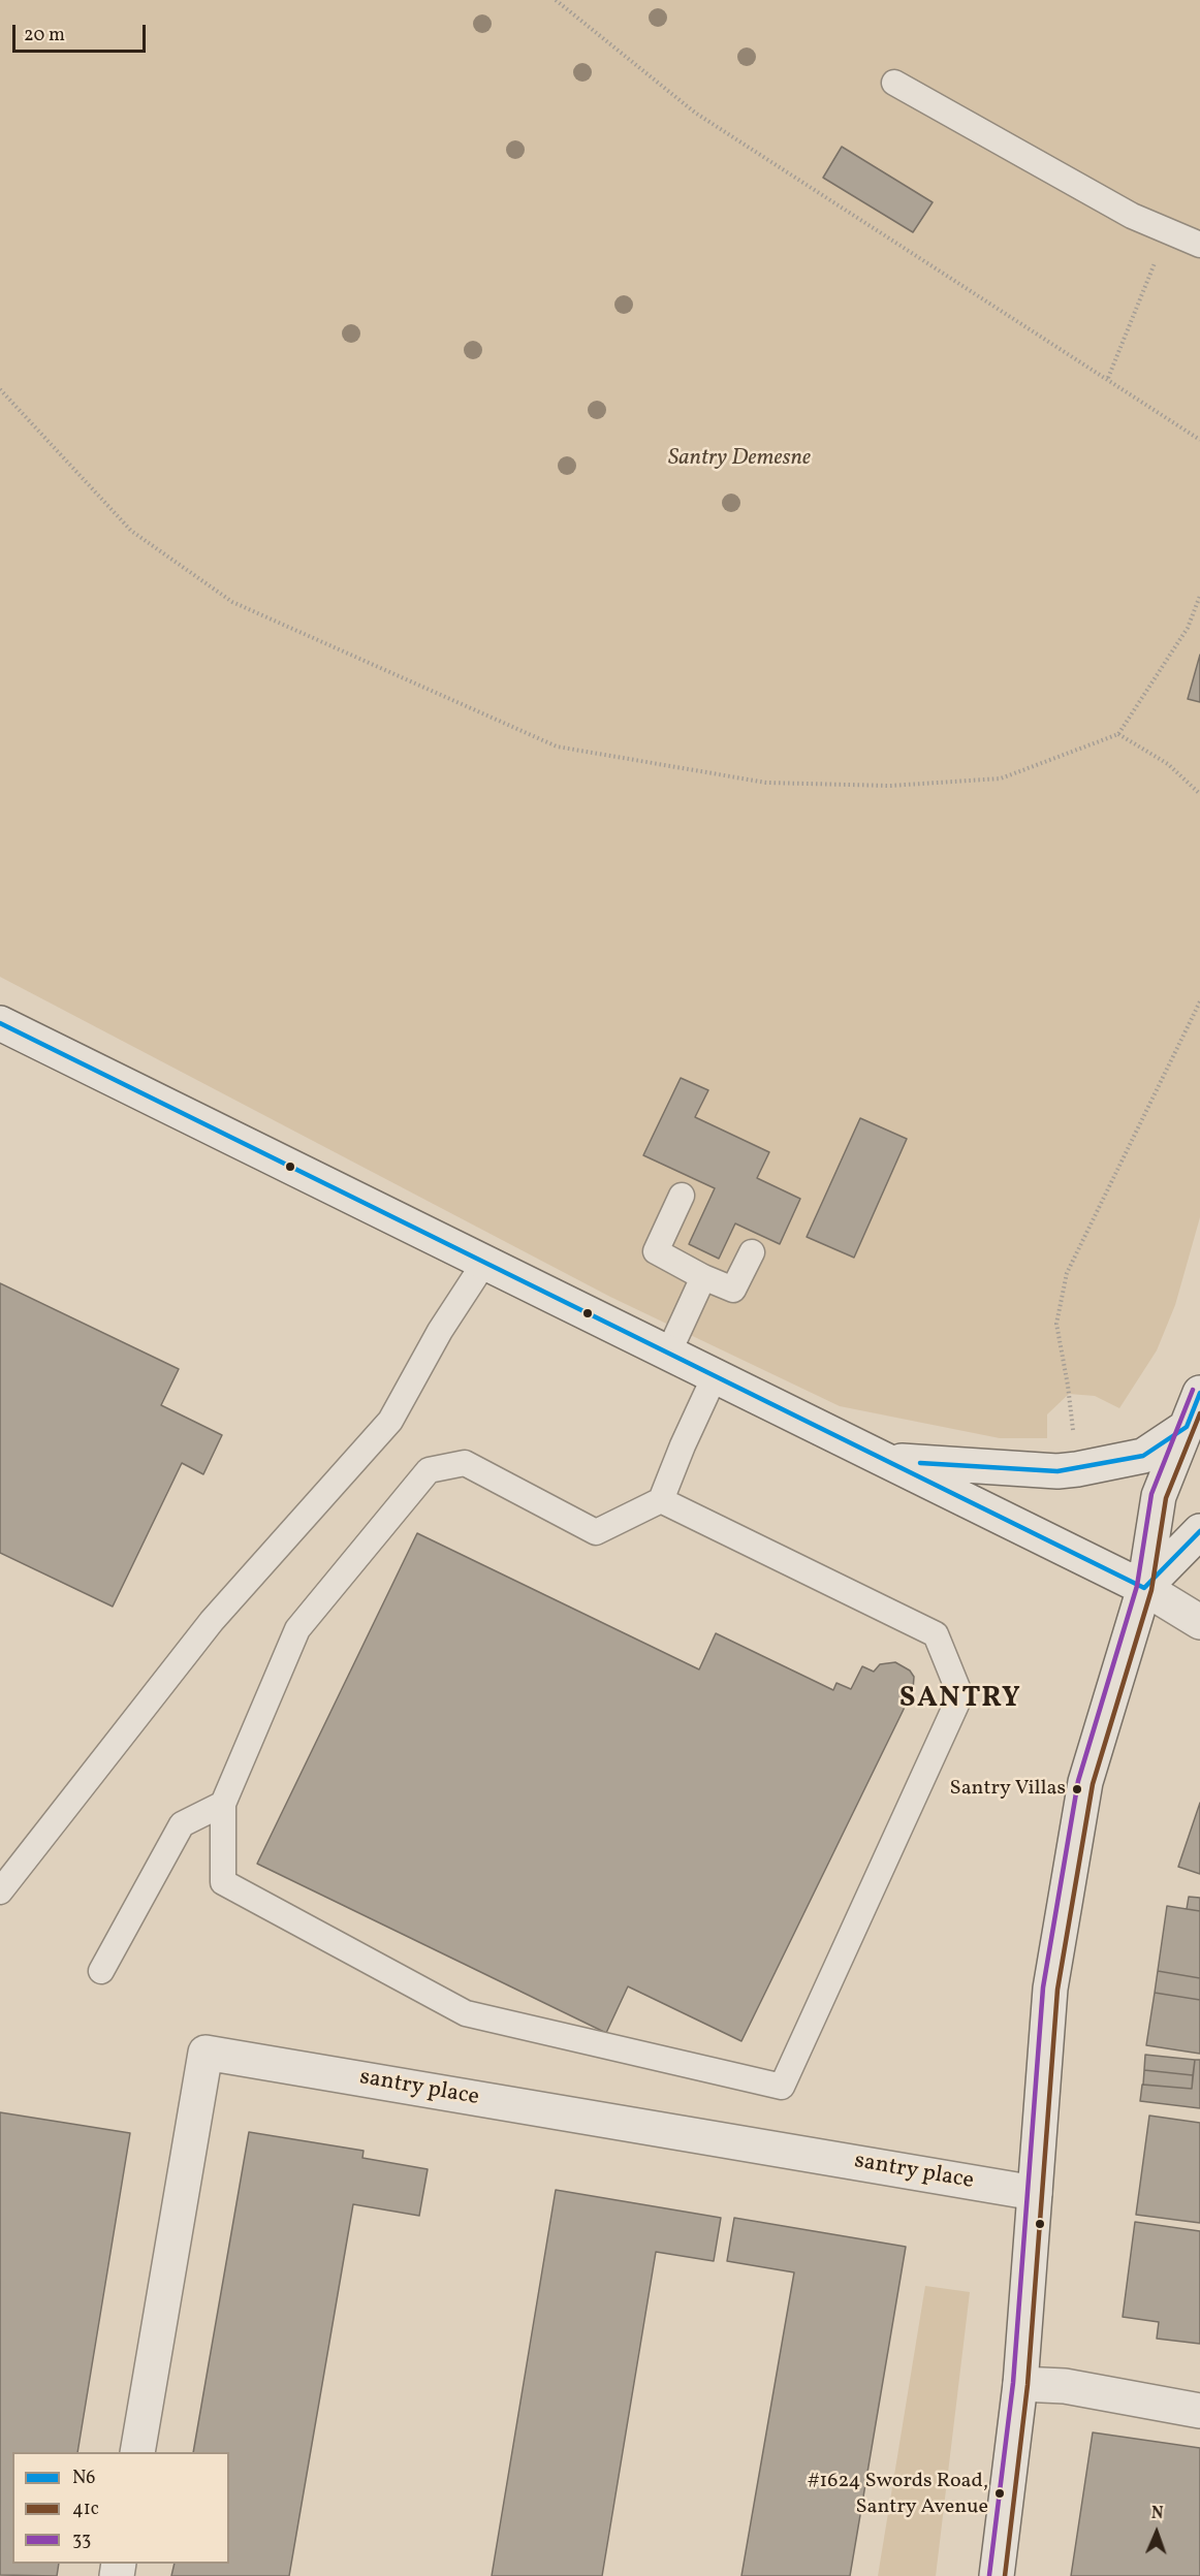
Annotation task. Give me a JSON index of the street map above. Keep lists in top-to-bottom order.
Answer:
{
  "streets": {
    "main road": ["santry place"]
  },
  "districts": ["SANTRY"],
  "parks": ["Santry Demesne"],
  "places": ["Santry Villas", "#1624 Swords Road, Santry Avenue"],
  "lines": ["transit line N6", "transit line 33", "transit line 41c"],
  "legend": ["N6", "41c", "33"],
  "scale_bar": "20 m",
  "north": "top"
}
